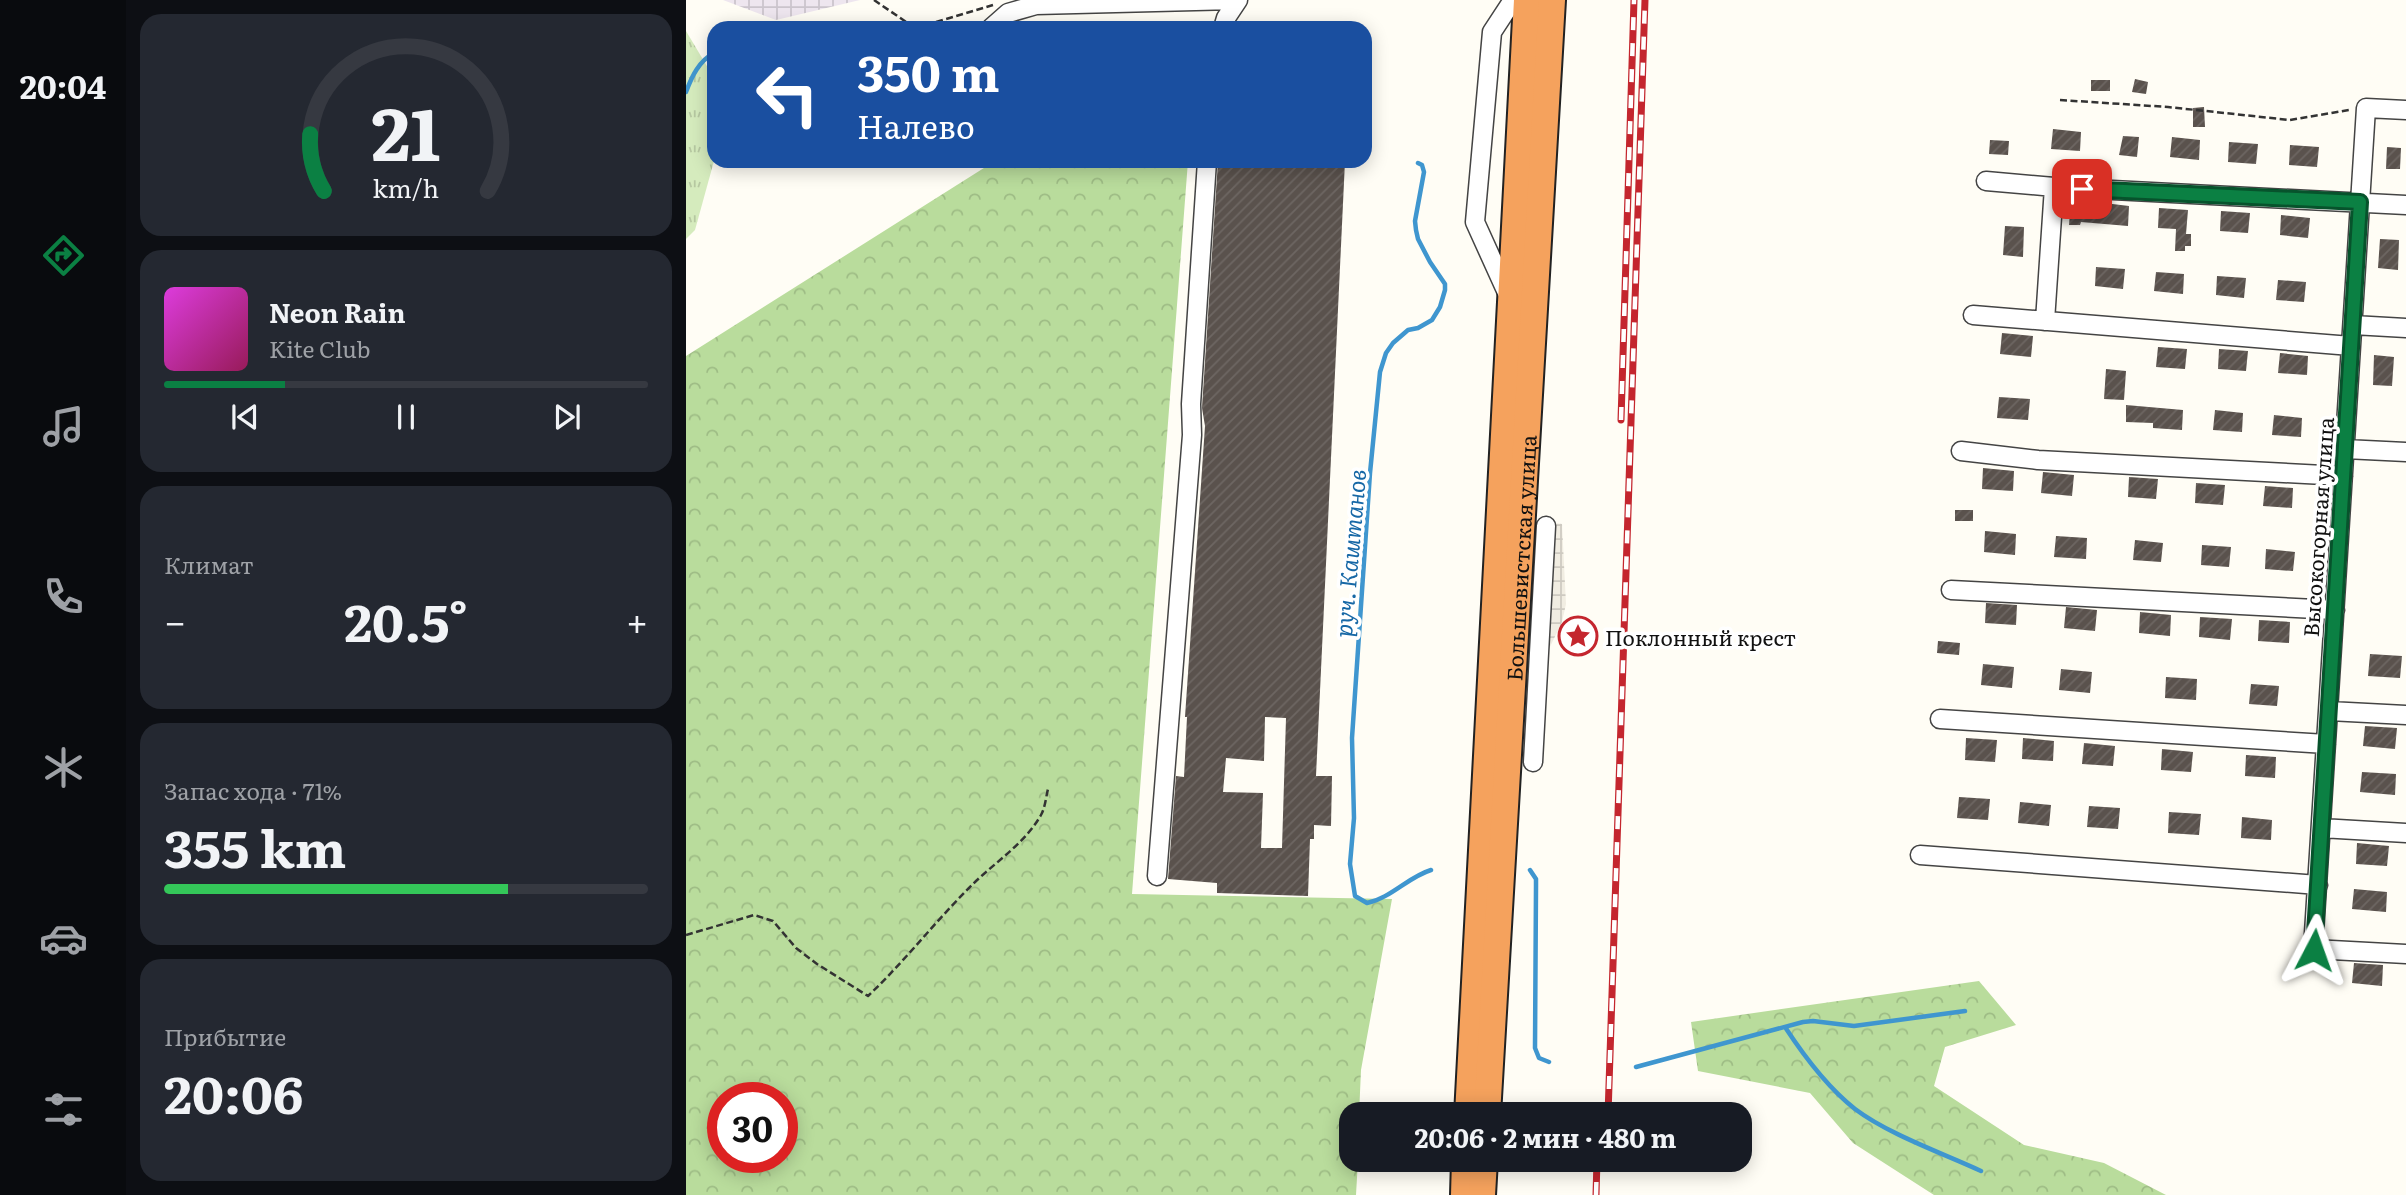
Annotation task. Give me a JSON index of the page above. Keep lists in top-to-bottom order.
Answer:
{
  "streets": {
    "highway": ["Большевистская улица"],
    "street": ["Высокогорная улица"]
  },
  "water": ["руч. Каштанов"],
  "places": {
    "place": ["Поклонный крест"]
  },
  "page": {
    "tabs": "20:04",
    "turn": ["350 m", "Налево"],
    "song": ["Neon Rain", "Kite Club"],
    "tile": [
      "Климат",
      ["Запас хода · 71%", "355 km"],
      ["Прибытие", "20:06"]
    ],
    "heat": ["−", "20.5°", "+"],
    "limit": "30",
    "trip": "20:06 · 2 мин · 480 m",
    "gauge": ["21", "km/h"]
  }
}
